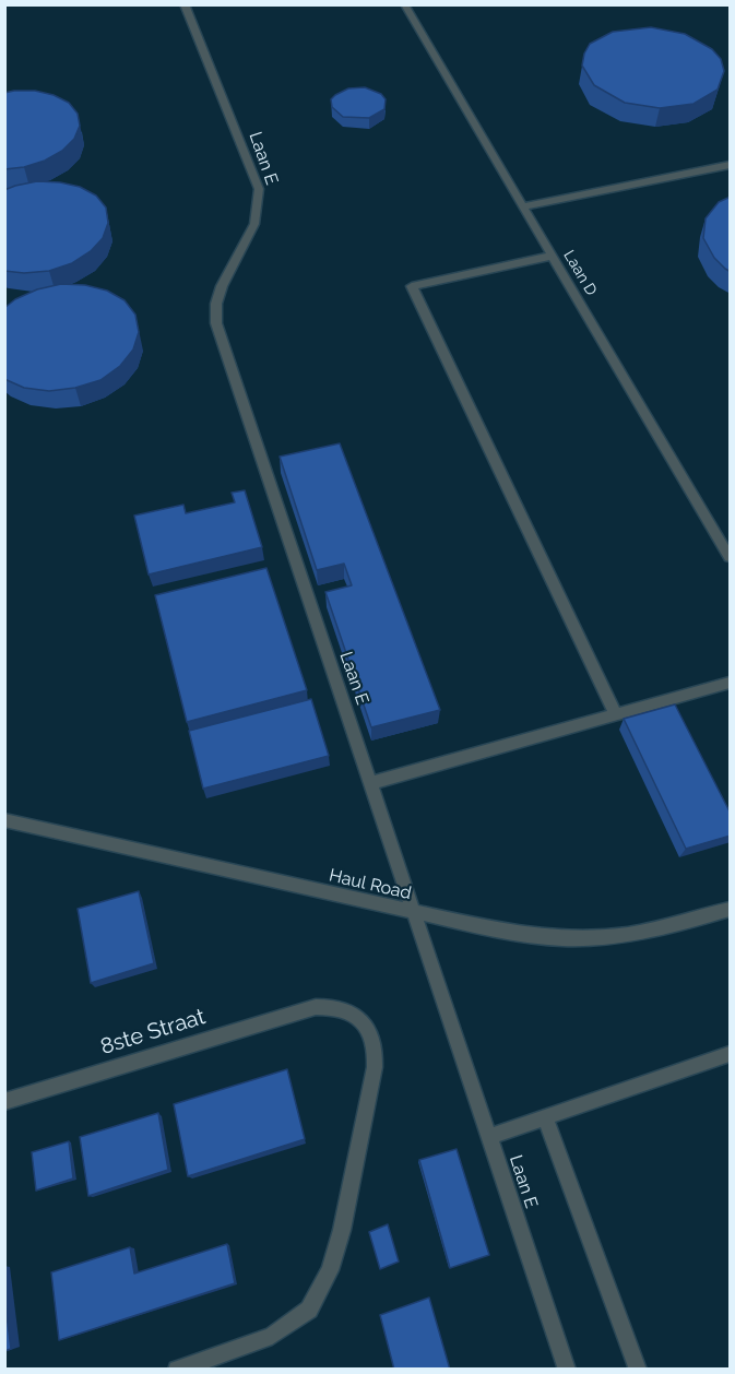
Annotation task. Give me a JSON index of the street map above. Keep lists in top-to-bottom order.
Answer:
{
  "streets": {
    "lane": [
      "Laan E",
      "Laan D",
      "Haul Road",
      "8ste Straat"
    ]
  },
  "crossings": [
    ["Laan E", "Haul Road"]
  ]
}
